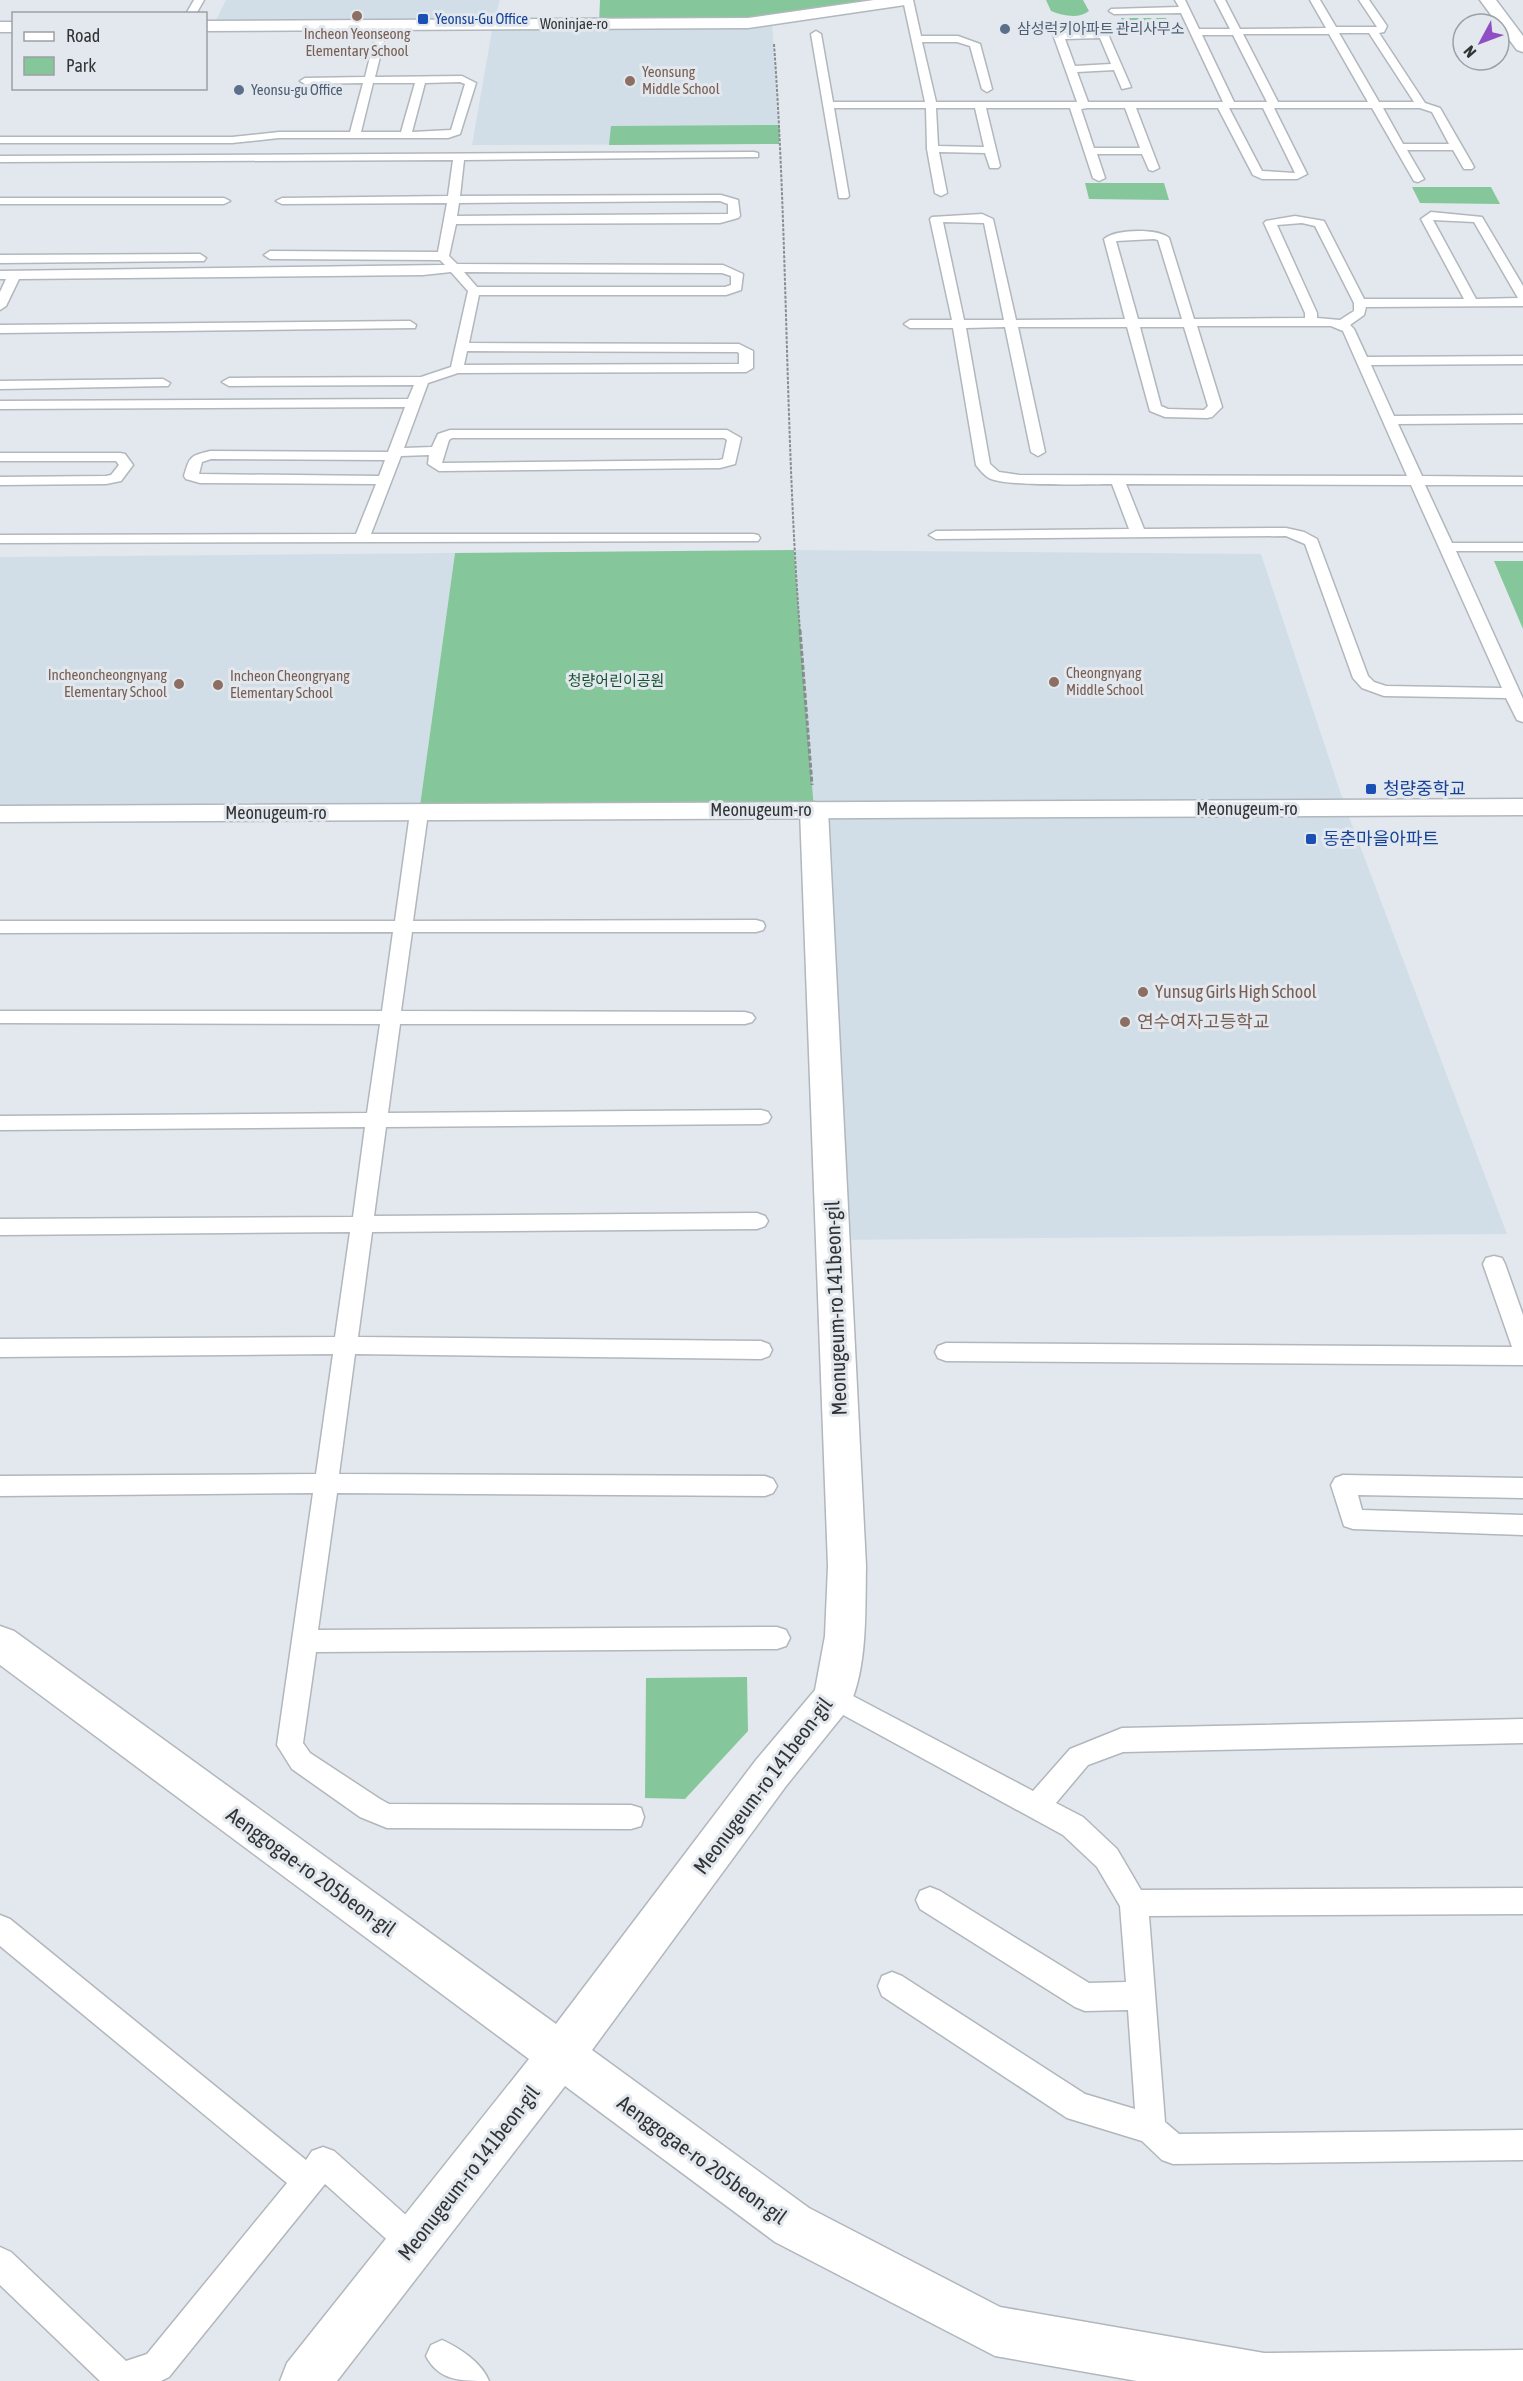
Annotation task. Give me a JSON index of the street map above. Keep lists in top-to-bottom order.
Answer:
{
  "streets": {
    "street": [
      "Woninjae-ro",
      "Meonugeum-ro",
      "Meonugeum-ro 141beon-gil",
      "Aenggogae-ro 205beon-gil"
    ]
  },
  "crossings": [
    ["Meonugeum-ro", "Meonugeum-ro 141beon-gil"],
    ["Meonugeum-ro 141beon-gil", "Aenggogae-ro 205beon-gil"]
  ],
  "parks": ["청량어린이공원"],
  "places": {
    "other": [
      "Incheon Yeonseong Elementary School",
      "삼성럭키아파트 관리사무소",
      "Yeonsung Middle School",
      "Yeonsu-gu Office",
      "Cheongnyang Middle School",
      "Incheoncheongnyang Elementary School",
      "Incheon Cheongryang Elementary School",
      "Yunsug Girls High School",
      "연수여자고등학교"
    ],
    "transit": ["Yeonsu-Gu Office", "청량중학교", "동춘마을아파트"]
  },
  "legend": ["Road", "Park"],
  "north": "bottom left"
}
